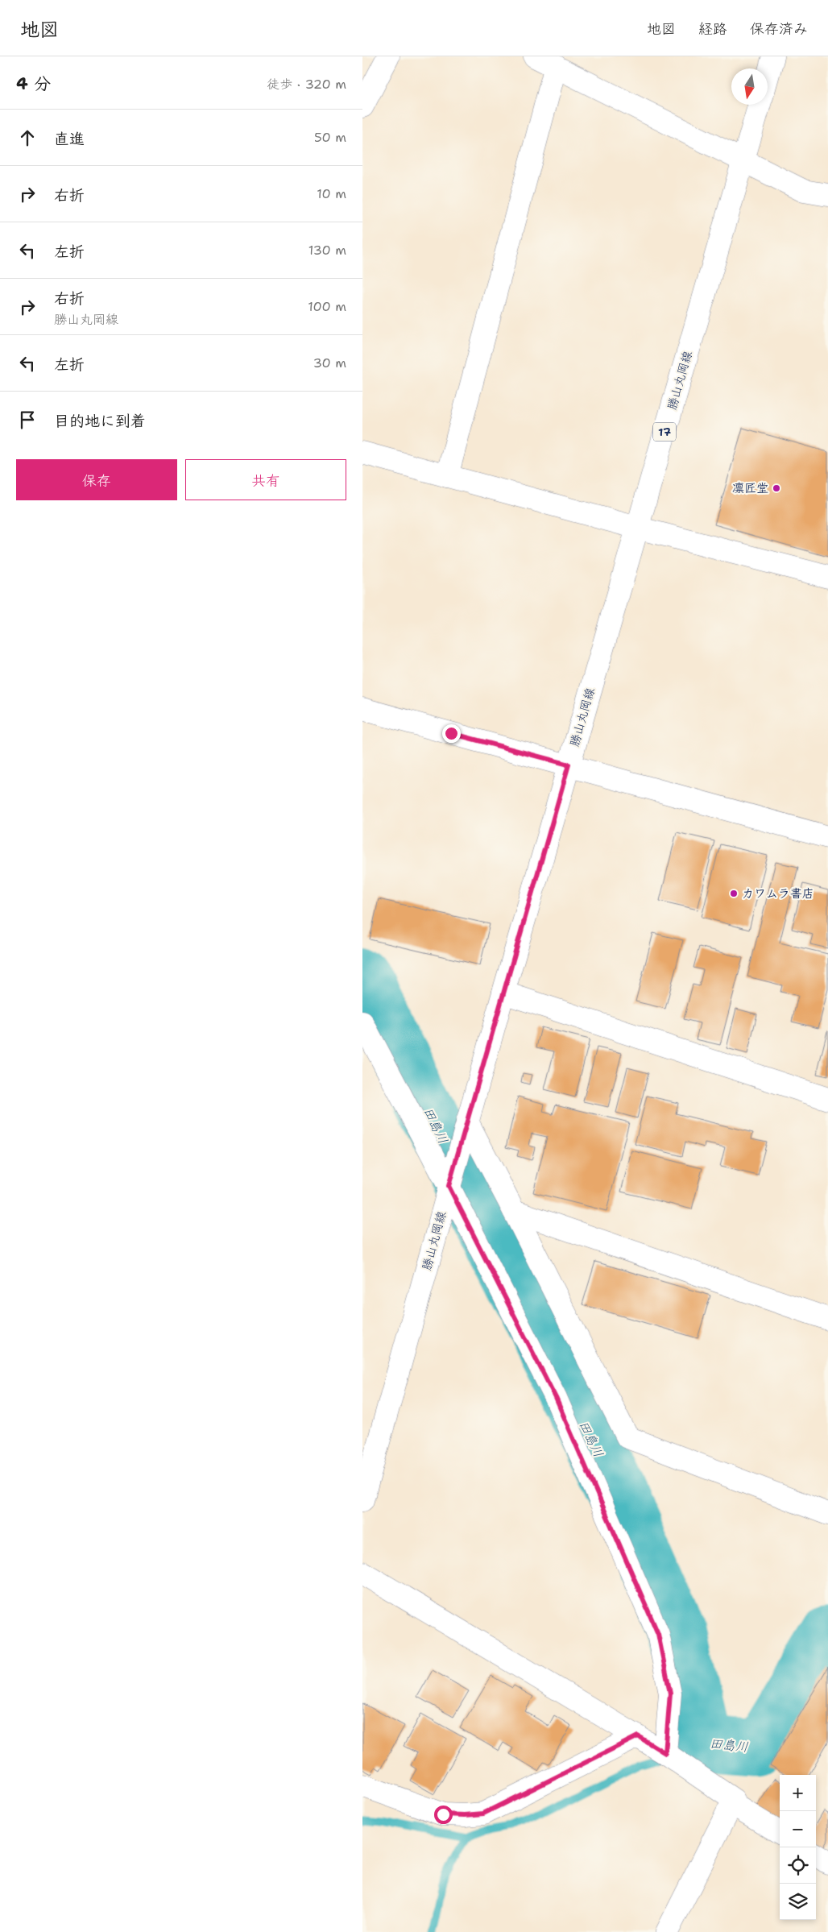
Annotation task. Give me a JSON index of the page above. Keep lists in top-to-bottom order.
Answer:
{
  "streets": {
    "street": ["勝山丸岡線", "17"]
  },
  "water": ["田島川"],
  "places": ["凛匠堂", "カワムラ書店"],
  "north": "bottom",
  "page": {
    "header": "地図",
    "nav": ["地図", "経路", "保存済み"],
    "heading": ["4 分", "徒歩 · 320 m"],
    "list": [
      ["直進", "50 m"],
      ["右折", "10 m"],
      ["左折", "130 m"],
      ["右折", "勝山丸岡線", "100 m"],
      ["左折", "30 m"],
      "目的地に到着"
    ],
    "buttons": ["保存", "共有"],
    "map_buttons": ["+", "−"]
  }
}
